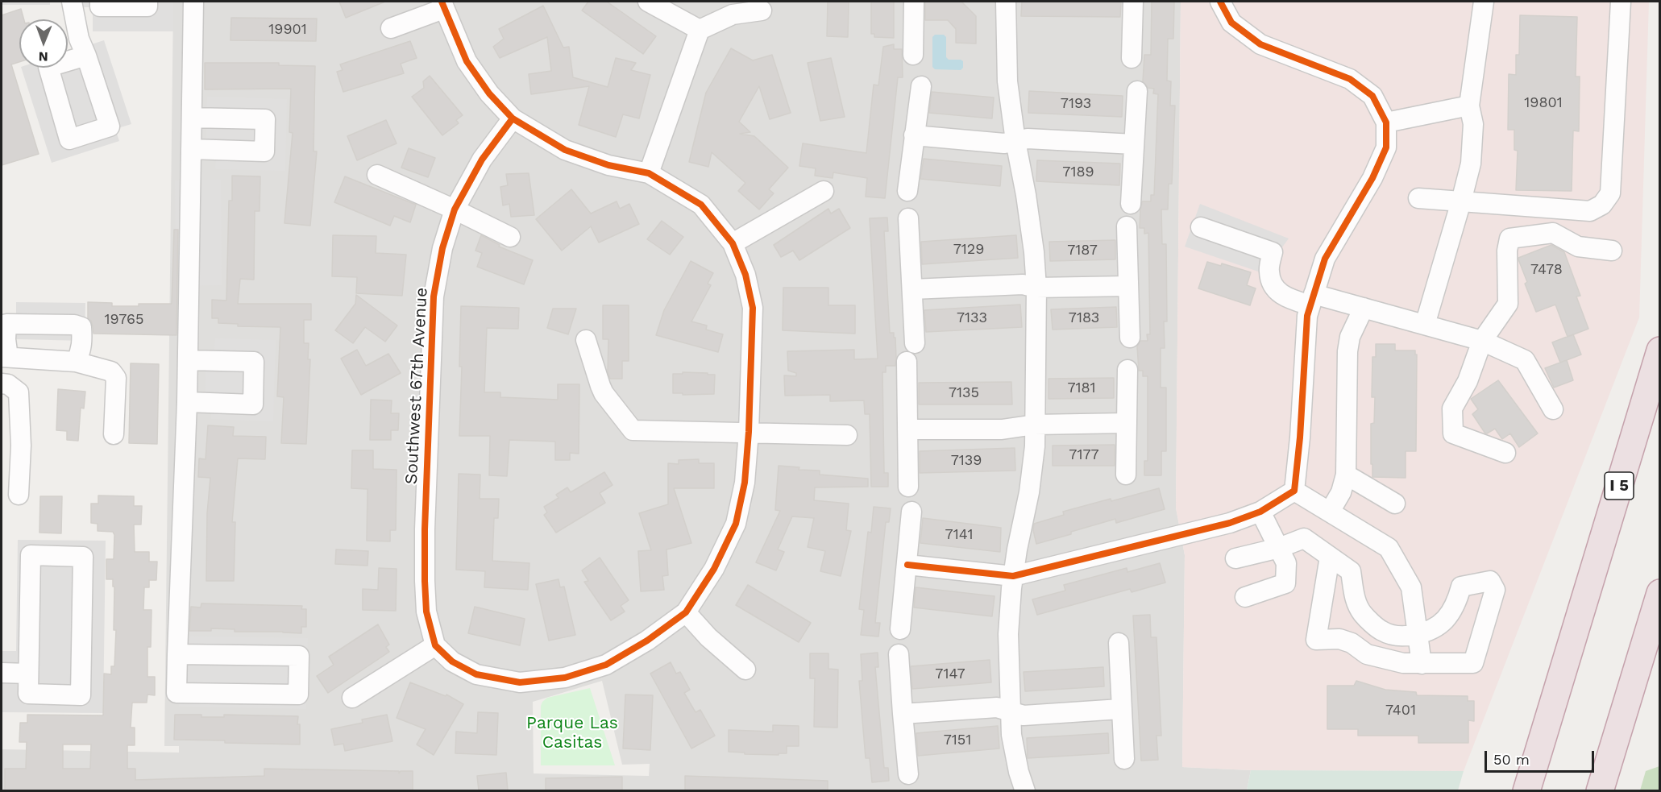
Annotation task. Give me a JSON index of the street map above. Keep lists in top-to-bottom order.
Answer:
{
  "streets": {
    "highway": ["I 5"],
    "street": ["Southwest 67th Avenue"]
  },
  "parks": ["Parque Las Casitas"],
  "house_numbers": [
    "19901",
    "19801",
    "7193",
    "7189",
    "7129",
    "7187",
    "7478",
    "7133",
    "7183",
    "19765",
    "7181",
    "7135",
    "7177",
    "7139",
    "7141",
    "7147",
    "7401",
    "7151"
  ],
  "scale_bar": "50 m",
  "north": "bottom"
}
